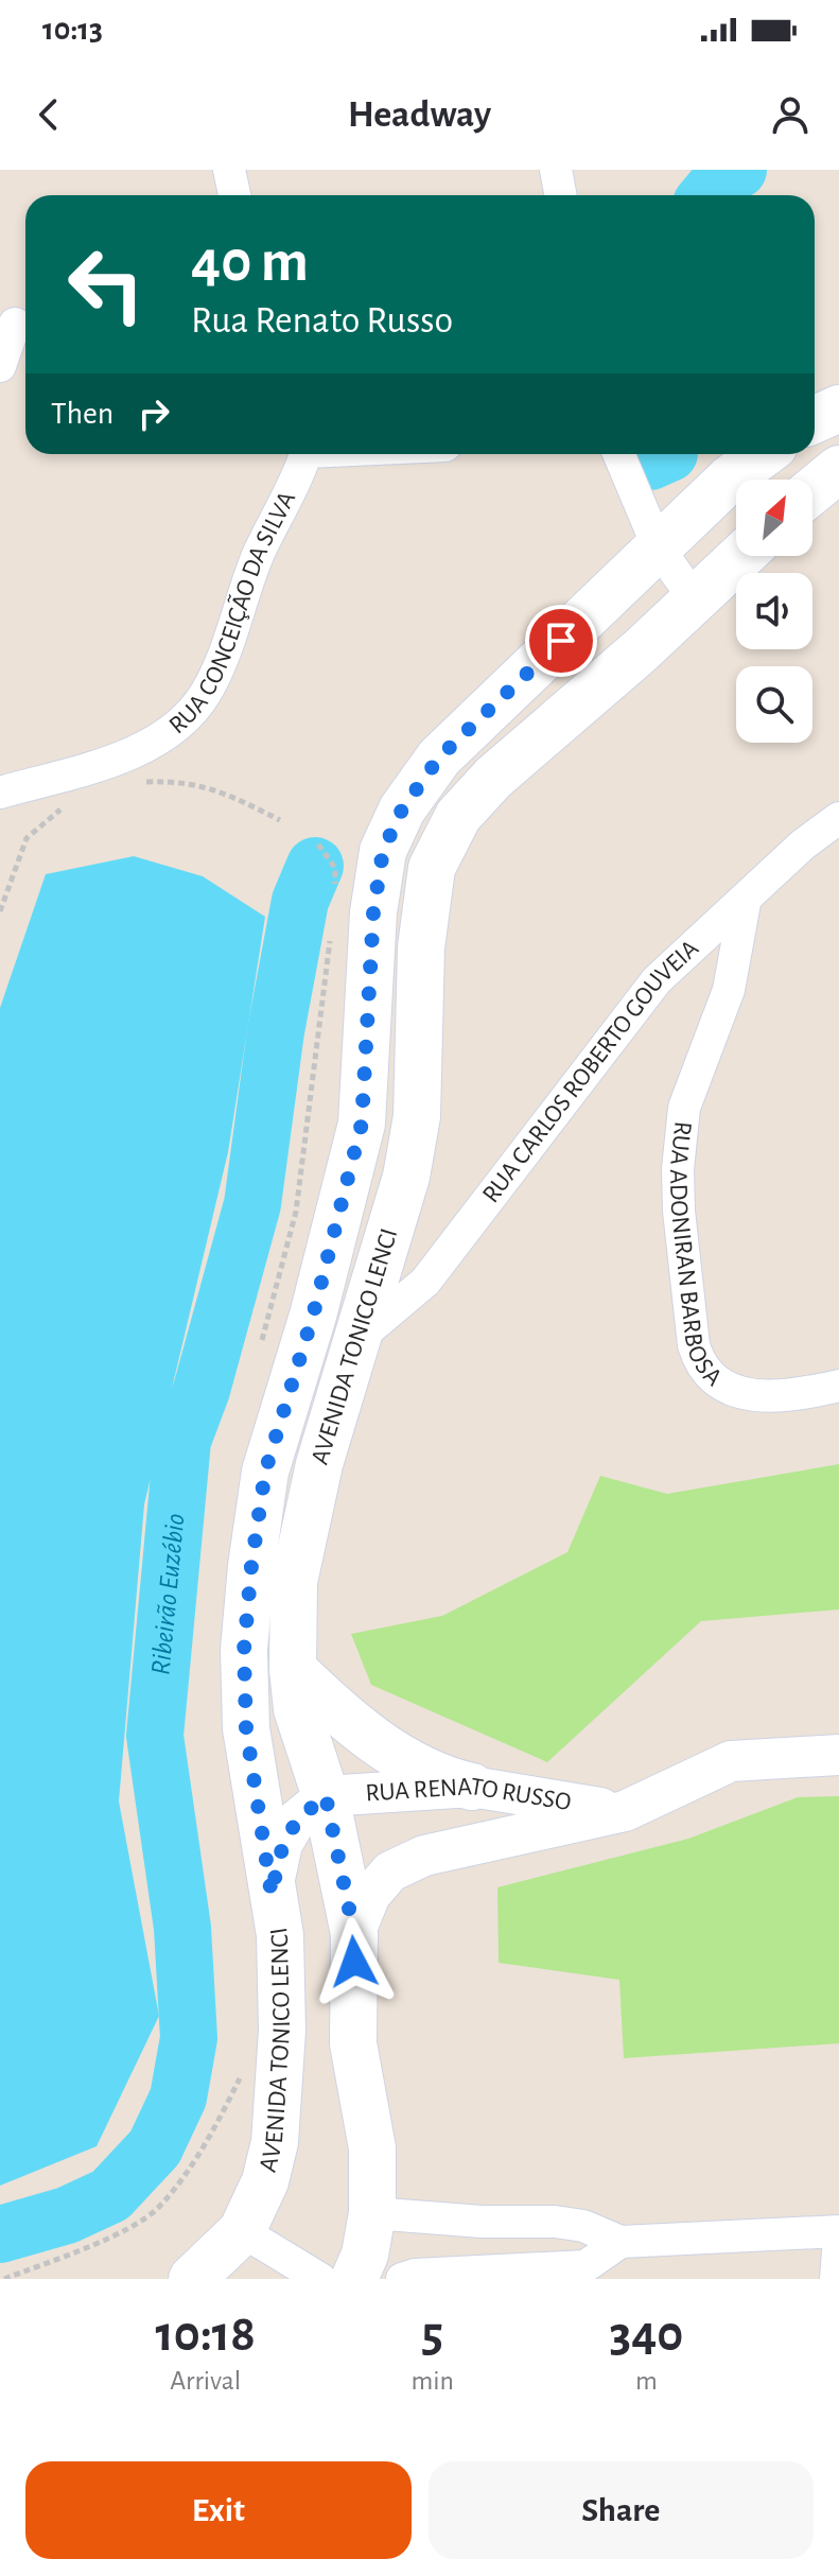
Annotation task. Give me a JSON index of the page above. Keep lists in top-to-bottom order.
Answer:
{
  "streets": {
    "main road": ["AVENIDA TONICO LENCI"],
    "street": [
      "RUA CONCEIÇÃO DA SILVA",
      "RUA CARLOS ROBERTO GOUVEIA",
      "RUA ADONIRAN BARBOSA",
      "RUA RENATO RUSSO"
    ]
  },
  "crossings": [
    ["RUA CARLOS ROBERTO GOUVEIA", "RUA ADONIRAN BARBOSA"],
    ["RUA CARLOS ROBERTO GOUVEIA", "AVENIDA TONICO LENCI"],
    ["AVENIDA TONICO LENCI", "RUA RENATO RUSSO"]
  ],
  "water": ["Ribeirão Euzébio"],
  "north": "top right",
  "page": {
    "status": "10:13",
    "header": "Headway",
    "turn": ["40 m", "Rua Renato Russo"],
    "then": "Then",
    "eta": [
      "10:18",
      "Arrival",
      "5",
      "min",
      "340",
      "m"
    ],
    "buttons": ["Exit", "Share"]
  }
}
